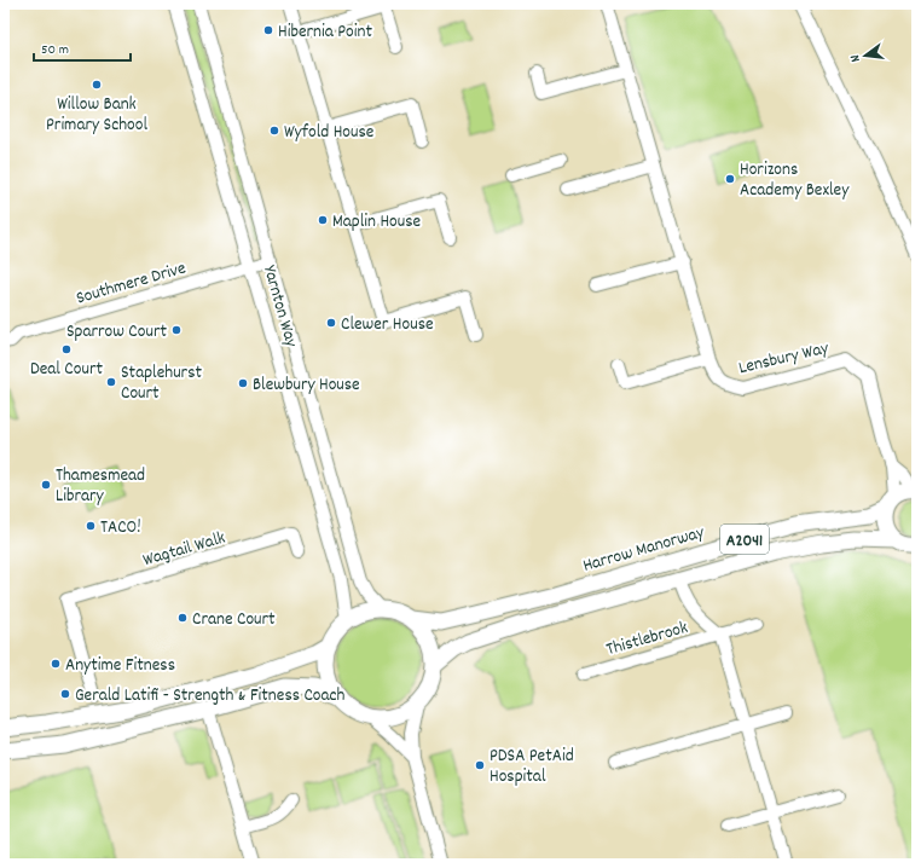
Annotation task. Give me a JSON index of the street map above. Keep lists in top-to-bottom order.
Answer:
{
  "streets": {
    "main road": ["A2041", "Harrow Manorway"],
    "street": [
      "Southmere Drive",
      "Yarnton Way",
      "Lensbury Way",
      "Wagtail Walk",
      "Thistlebrook"
    ]
  },
  "crossings": [
    ["Southmere Drive", "Yarnton Way"],
    ["Yarnton Way", "A2041"],
    ["Yarnton Way", "Harrow Manorway"],
    ["Lensbury Way", "Harrow Manorway"],
    ["A2041", "Harrow Manorway"],
    ["A2041", "Thistlebrook"]
  ],
  "places": [
    "Hibernia Point",
    "Willow Bank Primary School",
    "Wyfold House",
    "Horizons Academy Bexley",
    "Maplin House",
    "Clewer House",
    "Sparrow Court",
    "Deal Court",
    "Staplehurst Court",
    "Blewbury House",
    "Thamesmead Library",
    "TACO!",
    "Crane Court",
    "Anytime Fitness",
    "Gerald Latifi - Strength & Fitness Coach",
    "PDSA PetAid Hospital"
  ],
  "scale_bar": "50 m",
  "north": "left"
}
